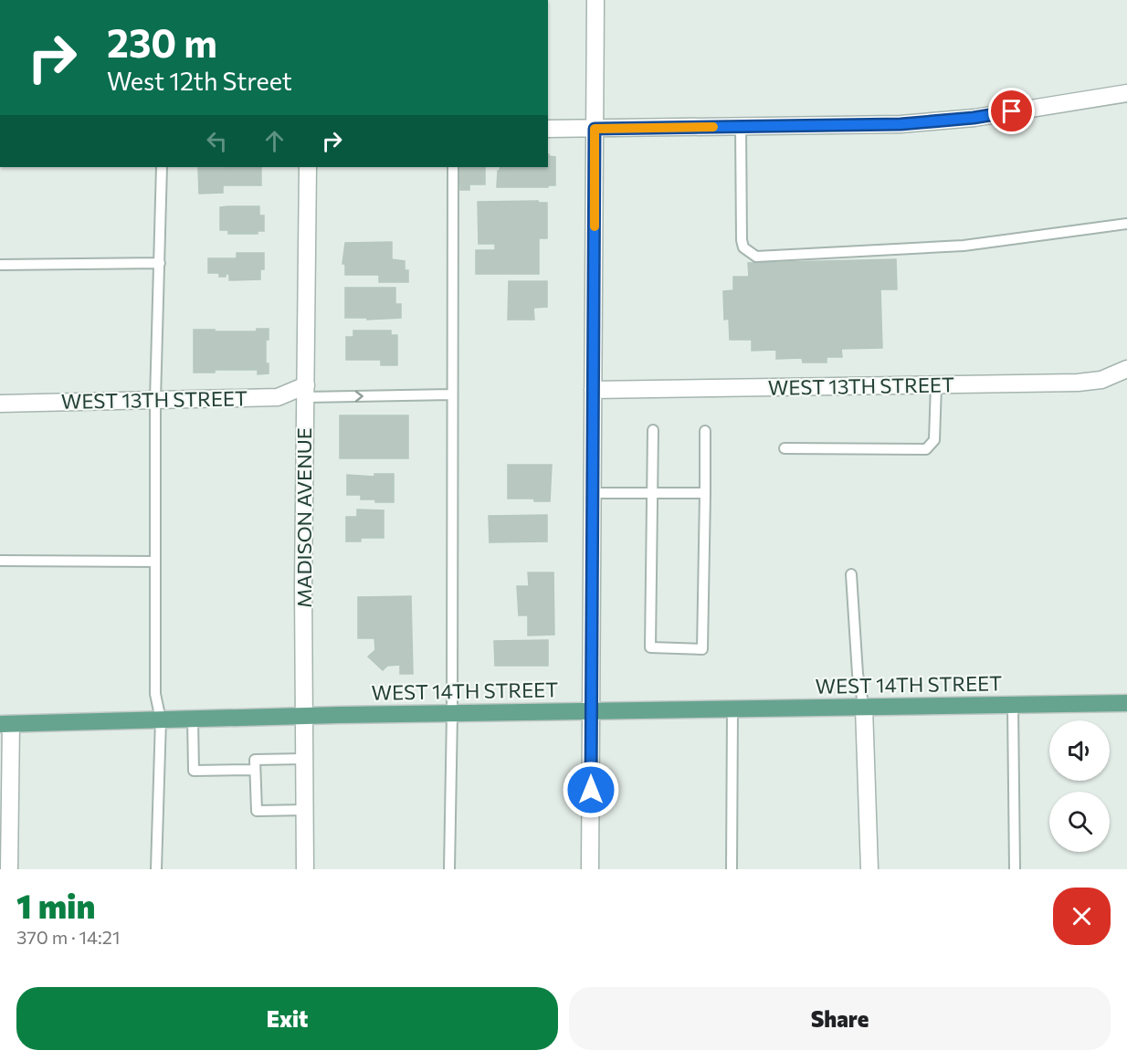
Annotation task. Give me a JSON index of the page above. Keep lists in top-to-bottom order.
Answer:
{
  "streets": {
    "main road": ["WEST 14TH STREET"],
    "street": ["WEST 13TH STREET", "MADISON AVENUE"]
  },
  "crossings": [
    ["WEST 13TH STREET", "MADISON AVENUE"],
    ["MADISON AVENUE", "WEST 14TH STREET"]
  ],
  "page": {
    "turn": ["230 m", "West 12th Street"],
    "heading": ["1 min", "370 m · 14:21"],
    "buttons": ["Exit", "Share"]
  }
}
